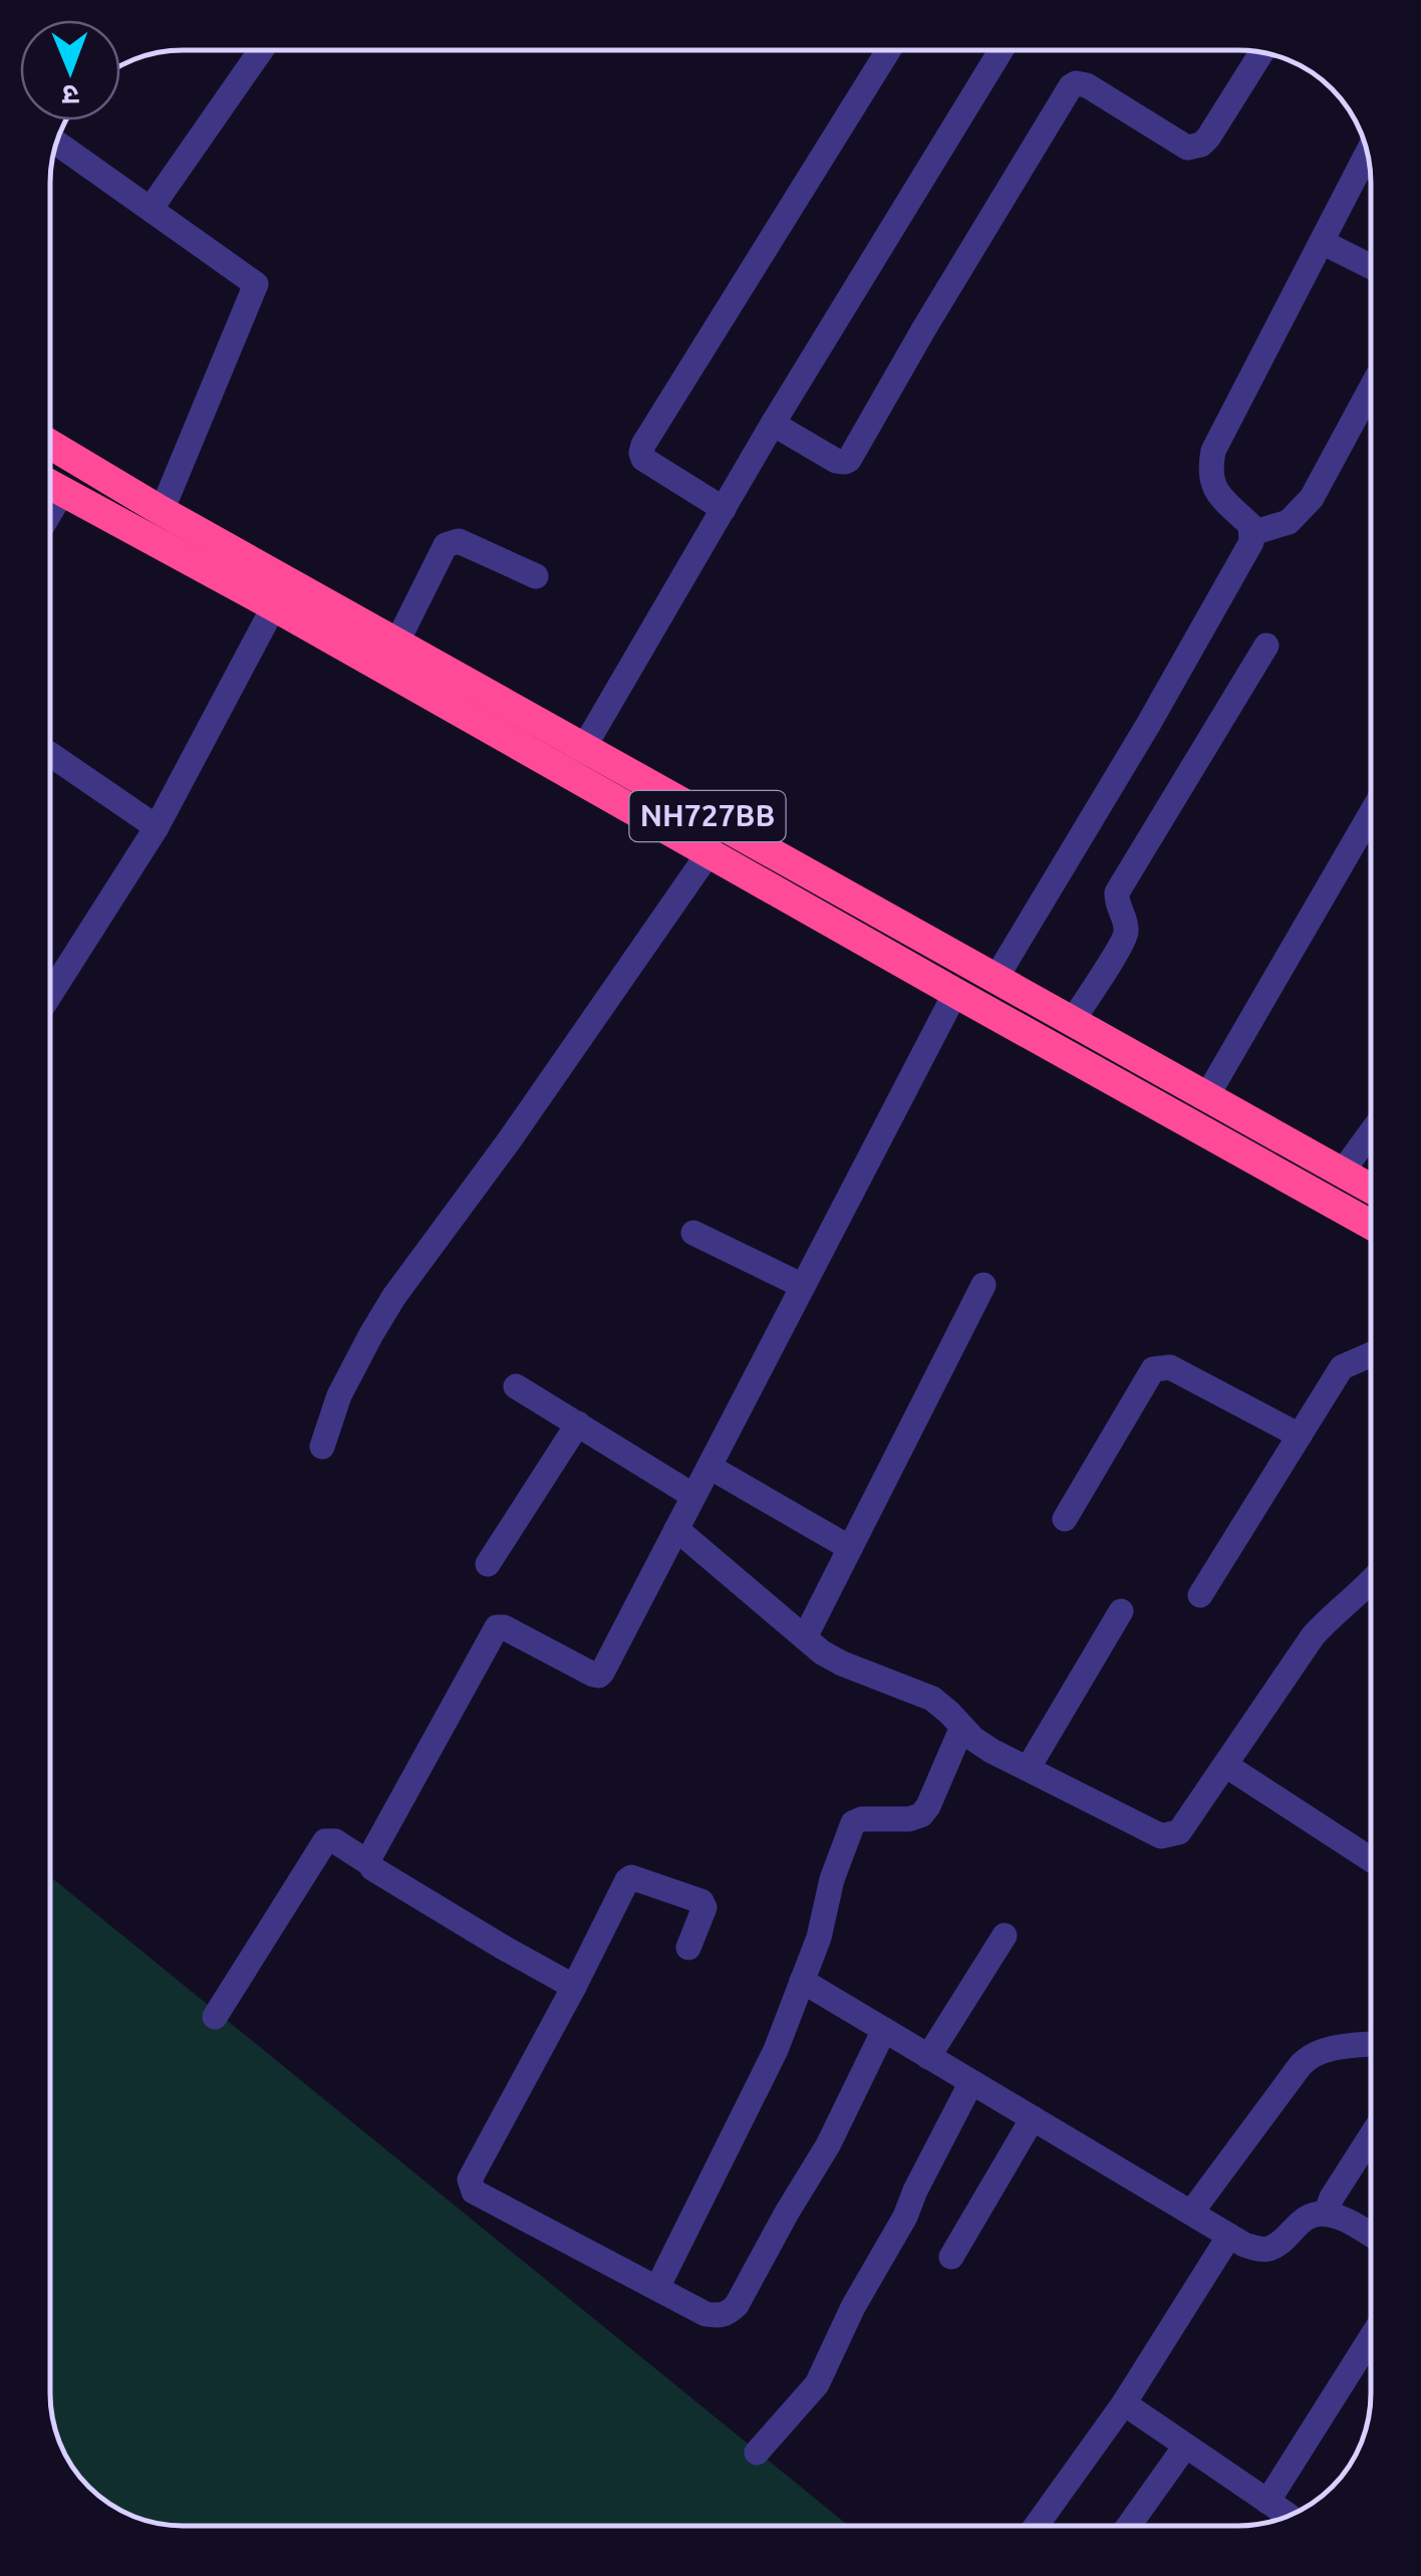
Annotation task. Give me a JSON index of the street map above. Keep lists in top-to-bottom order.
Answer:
{
  "streets": {
    "highway": ["NH727BB"]
  },
  "north": "bottom"
}
